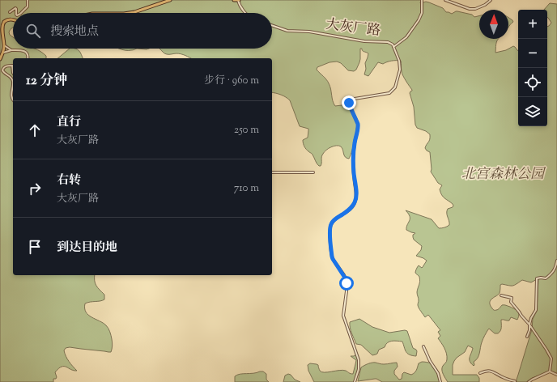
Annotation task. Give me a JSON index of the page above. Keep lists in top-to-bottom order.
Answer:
{
  "streets": {
    "street": ["大灰厂路"]
  },
  "parks": ["北宫森林公园"],
  "north": "top",
  "page": {
    "map_buttons": ["+", "−"],
    "search": "搜索地点",
    "heading": ["12 分钟", "步行 · 960 m"],
    "list": [
      ["直行", "大灰厂路", "250 m"],
      ["右转", "大灰厂路", "710 m"],
      "到达目的地"
    ]
  }
}
